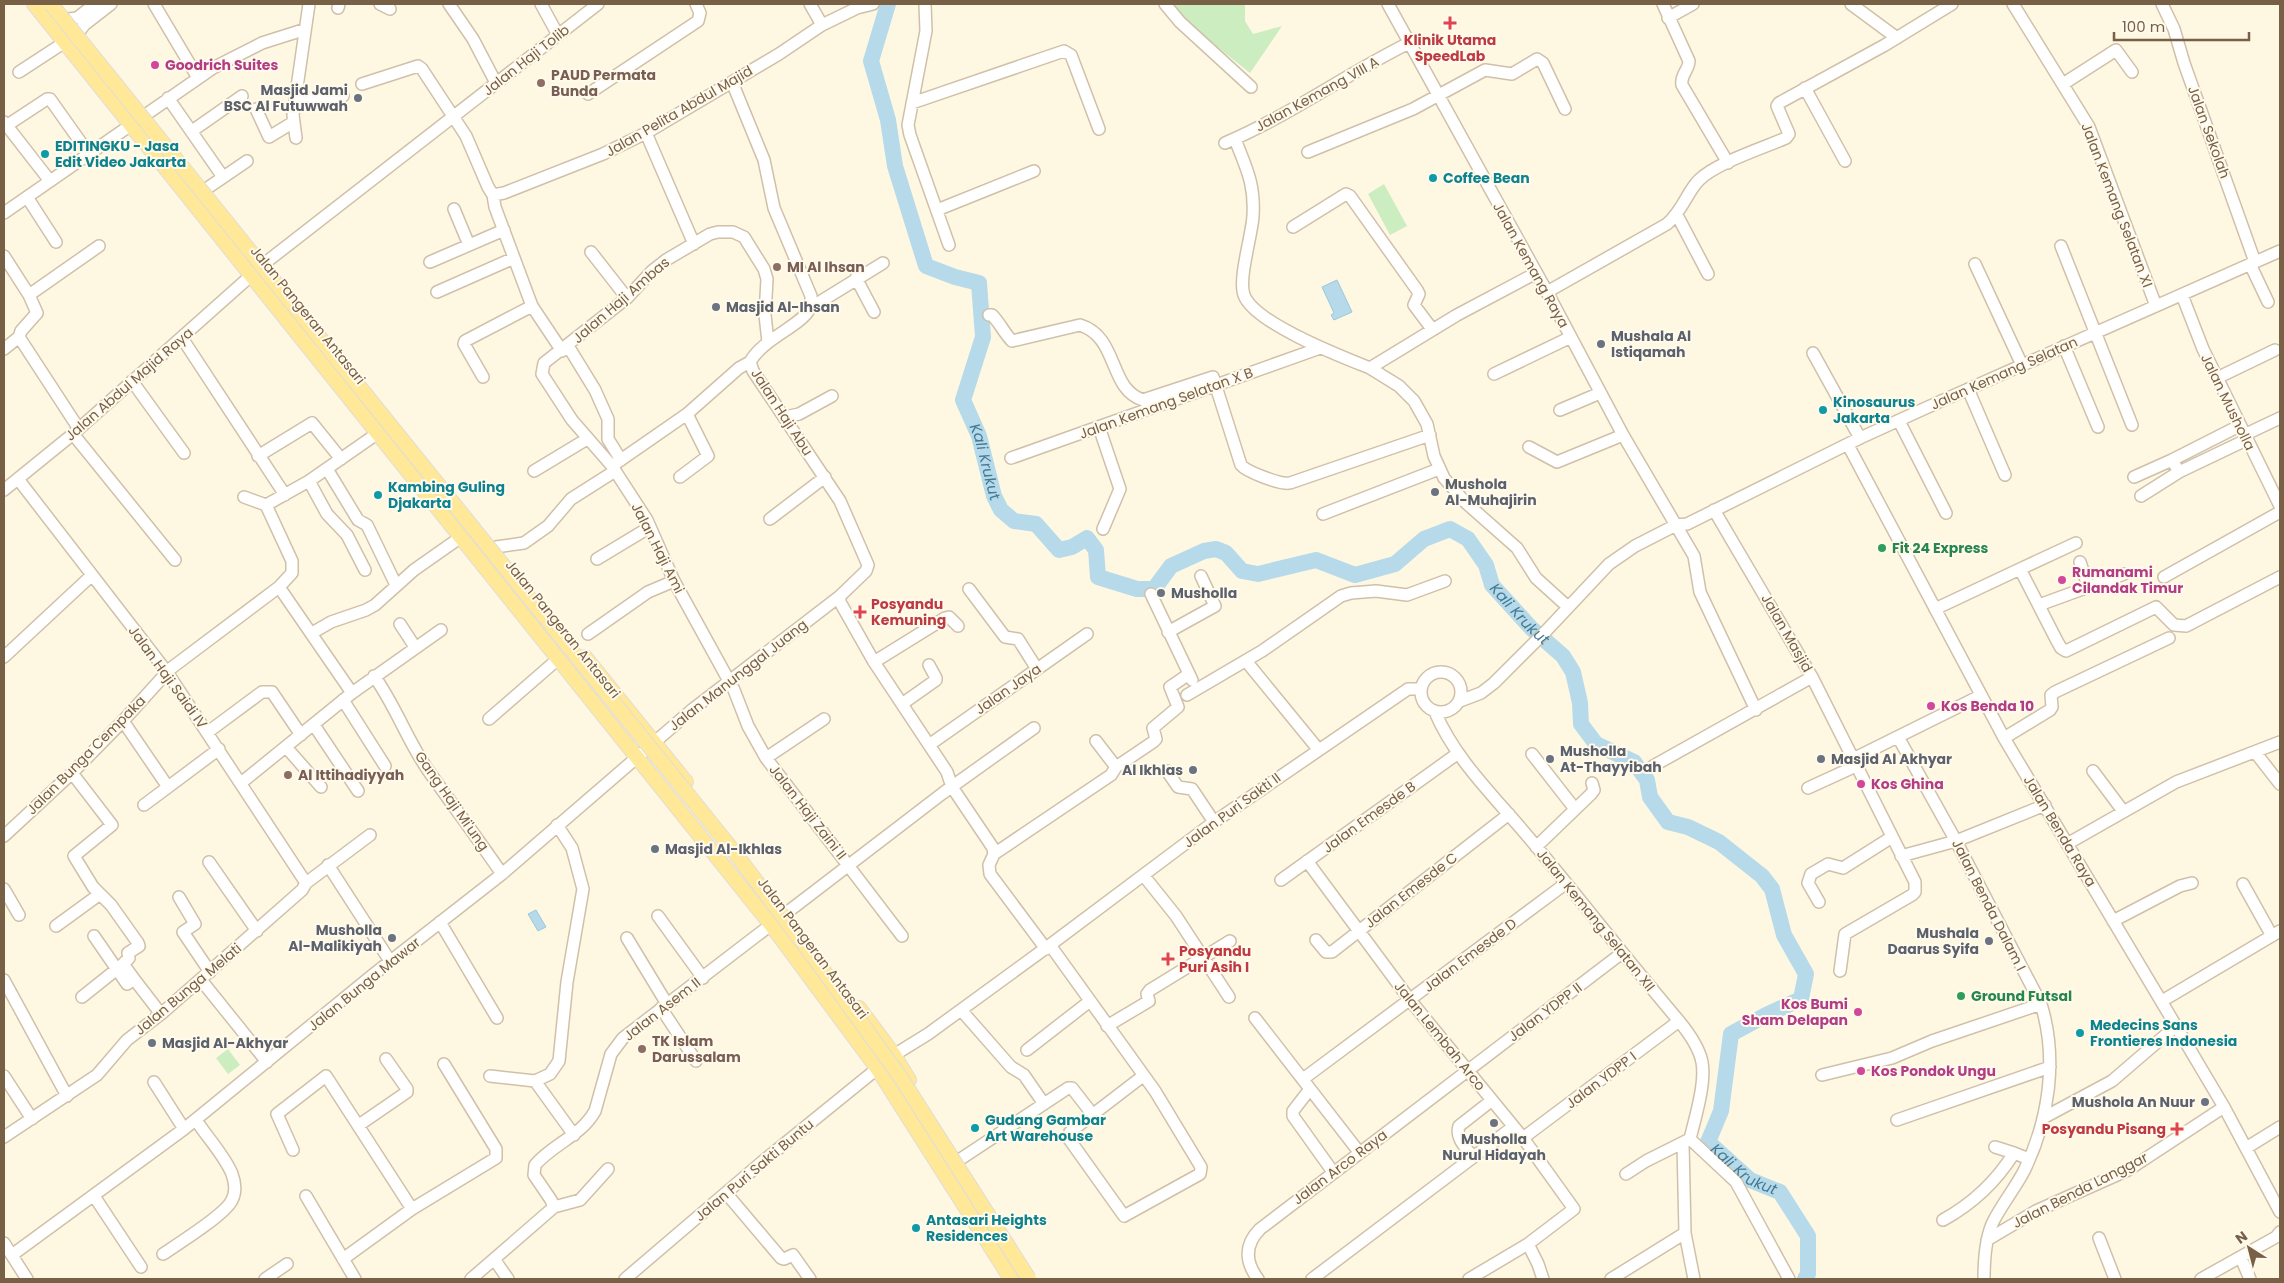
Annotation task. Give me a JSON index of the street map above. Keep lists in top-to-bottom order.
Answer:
{
  "streets": {
    "main road": ["Jalan Pangeran Antasari"],
    "street": [
      "Jalan Haji Tolib",
      "Jalan Kemang VIII A",
      "Jalan Pelita Abdul Majid",
      "Jalan Sekolah",
      "Jalan Kemang Selatan XI",
      "Jalan Kemang Raya",
      "Jalan Haji Ambas",
      "Jalan Kemang Selatan",
      "Jalan Abdul Majid Raya",
      "Jalan Musholla",
      "Jalan Kemang Selatan X B",
      "Jalan Haji Abu",
      "Jalan Haji Ami",
      "Jalan Masjid",
      "Jalan Manunggal Juang",
      "Jalan Haji Saidi IV",
      "Jalan Jaya",
      "Jalan Bunga Cempaka",
      "Gang Haji Mi'ung",
      "Jalan Puri Sakti II",
      "Jalan Haji Zaini II",
      "Jalan Emesde B",
      "Jalan Benda Raya",
      "Jalan Emesde C",
      "Jalan Benda Dalam I",
      "Jalan Kemang Selatan XII",
      "Jalan Emesde D",
      "Jalan Bunga Mawar",
      "Jalan Bunga Melati",
      "Jalan Asem II",
      "Jalan YDPP II",
      "Jalan Lembah Arco",
      "Jalan YDPP I",
      "Jalan Arco Raya",
      "Jalan Puri Sakti Buntu",
      "Jalan Benda Langgar"
    ]
  },
  "crossings": [
    ["Jalan Kemang VIII A", "Jalan Kemang Raya"],
    ["Jalan Kemang VIII A", "Jalan Kemang Selatan X B"],
    ["Jalan Pelita Abdul Majid", "Jalan Haji Ambas"],
    ["Jalan Sekolah", "Jalan Kemang Selatan"],
    ["Jalan Kemang Selatan XI", "Jalan Kemang Selatan"],
    ["Jalan Kemang Raya", "Jalan Kemang Selatan"],
    ["Jalan Haji Ambas", "Jalan Haji Abu"],
    ["Jalan Haji Ambas", "Jalan Haji Ami"],
    ["Jalan Pangeran Antasari", "Jalan Abdul Majid Raya"],
    ["Jalan Pangeran Antasari", "Jalan Manunggal Juang"],
    ["Jalan Pangeran Antasari", "Jalan Puri Sakti II"],
    ["Jalan Pangeran Antasari", "Jalan Bunga Mawar"],
    ["Jalan Pangeran Antasari", "Jalan Asem II"],
    ["Jalan Pangeran Antasari", "Jalan Puri Sakti Buntu"],
    ["Jalan Kemang Selatan", "Jalan Musholla"],
    ["Jalan Kemang Selatan", "Jalan Masjid"],
    ["Jalan Kemang Selatan", "Jalan Benda Raya"],
    ["Jalan Abdul Majid Raya", "Jalan Haji Saidi IV"],
    ["Jalan Haji Abu", "Jalan Manunggal Juang"],
    ["Jalan Haji Ami", "Jalan Manunggal Juang"],
    ["Jalan Haji Ami", "Jalan Haji Zaini II"],
    ["Jalan Manunggal Juang", "Jalan Haji Zaini II"],
    ["Jalan Manunggal Juang", "Jalan Bunga Mawar"],
    ["Jalan Haji Saidi IV", "Jalan Bunga Cempaka"],
    ["Jalan Haji Saidi IV", "Jalan Bunga Melati"],
    ["Gang Haji Mi'ung", "Jalan Bunga Mawar"],
    ["Jalan Puri Sakti II", "Jalan Kemang Selatan XII"],
    ["Jalan Puri Sakti II", "Jalan Puri Sakti Buntu"],
    ["Jalan Haji Zaini II", "Jalan Asem II"],
    ["Jalan Emesde B", "Jalan Kemang Selatan XII"],
    ["Jalan Emesde B", "Jalan Lembah Arco"],
    ["Jalan Benda Raya", "Jalan Benda Langgar"],
    ["Jalan Emesde C", "Jalan Kemang Selatan XII"],
    ["Jalan Emesde C", "Jalan Lembah Arco"],
    ["Jalan Benda Dalam I", "Jalan Benda Langgar"],
    ["Jalan Kemang Selatan XII", "Jalan Emesde D"],
    ["Jalan Kemang Selatan XII", "Jalan YDPP II"],
    ["Jalan Kemang Selatan XII", "Jalan YDPP I"],
    ["Jalan Emesde D", "Jalan Lembah Arco"],
    ["Jalan Emesde D", "Jalan Arco Raya"],
    ["Jalan YDPP II", "Jalan Lembah Arco"],
    ["Jalan YDPP II", "Jalan Arco Raya"],
    ["Jalan Lembah Arco", "Jalan YDPP I"],
    ["Jalan Lembah Arco", "Jalan Arco Raya"]
  ],
  "water": ["Kali Krukut"],
  "places": {
    "health": [
      "Klinik Utama SpeedLab",
      "Posyandu Kemuning",
      "Posyandu Puri Asih I",
      "Posyandu Pisang"
    ],
    "other": [
      "Goodrich Suites",
      "PAUD Permata Bunda",
      "Masjid Jami BSC Al Futuwwah",
      "EDITINGKU - Jasa Edit Video Jakarta",
      "Coffee Bean",
      "MI Al Ihsan",
      "Masjid Al-Ihsan",
      "Mushala Al Istiqamah",
      "Kinosaurus Jakarta",
      "Mushola Al-Muhajirin",
      "Kambing Guling Djakarta",
      "Fit 24 Express",
      "Rumanami Cilandak Timur",
      "Musholla",
      "Kos Benda 10",
      "Musholla At-Thayyibah",
      "Masjid Al Akhyar",
      "Al Ikhlas",
      "Al Ittihadiyyah",
      "Kos Ghina",
      "Masjid Al-Ikhlas",
      "Musholla Al-Malikiyah",
      "Mushala Daarus Syifa",
      "Ground Futsal",
      "Kos Bumi Sham Delapan",
      "Medecins Sans Frontieres Indonesia",
      "Masjid Al-Akhyar",
      "TK Islam Darussalam",
      "Kos Pondok Ungu",
      "Mushola An Nuur",
      "Musholla Nurul Hidayah",
      "Gudang Gambar Art Warehouse",
      "Antasari Heights Residences"
    ]
  },
  "scale_bar": "100 m",
  "north": "top left"
}
